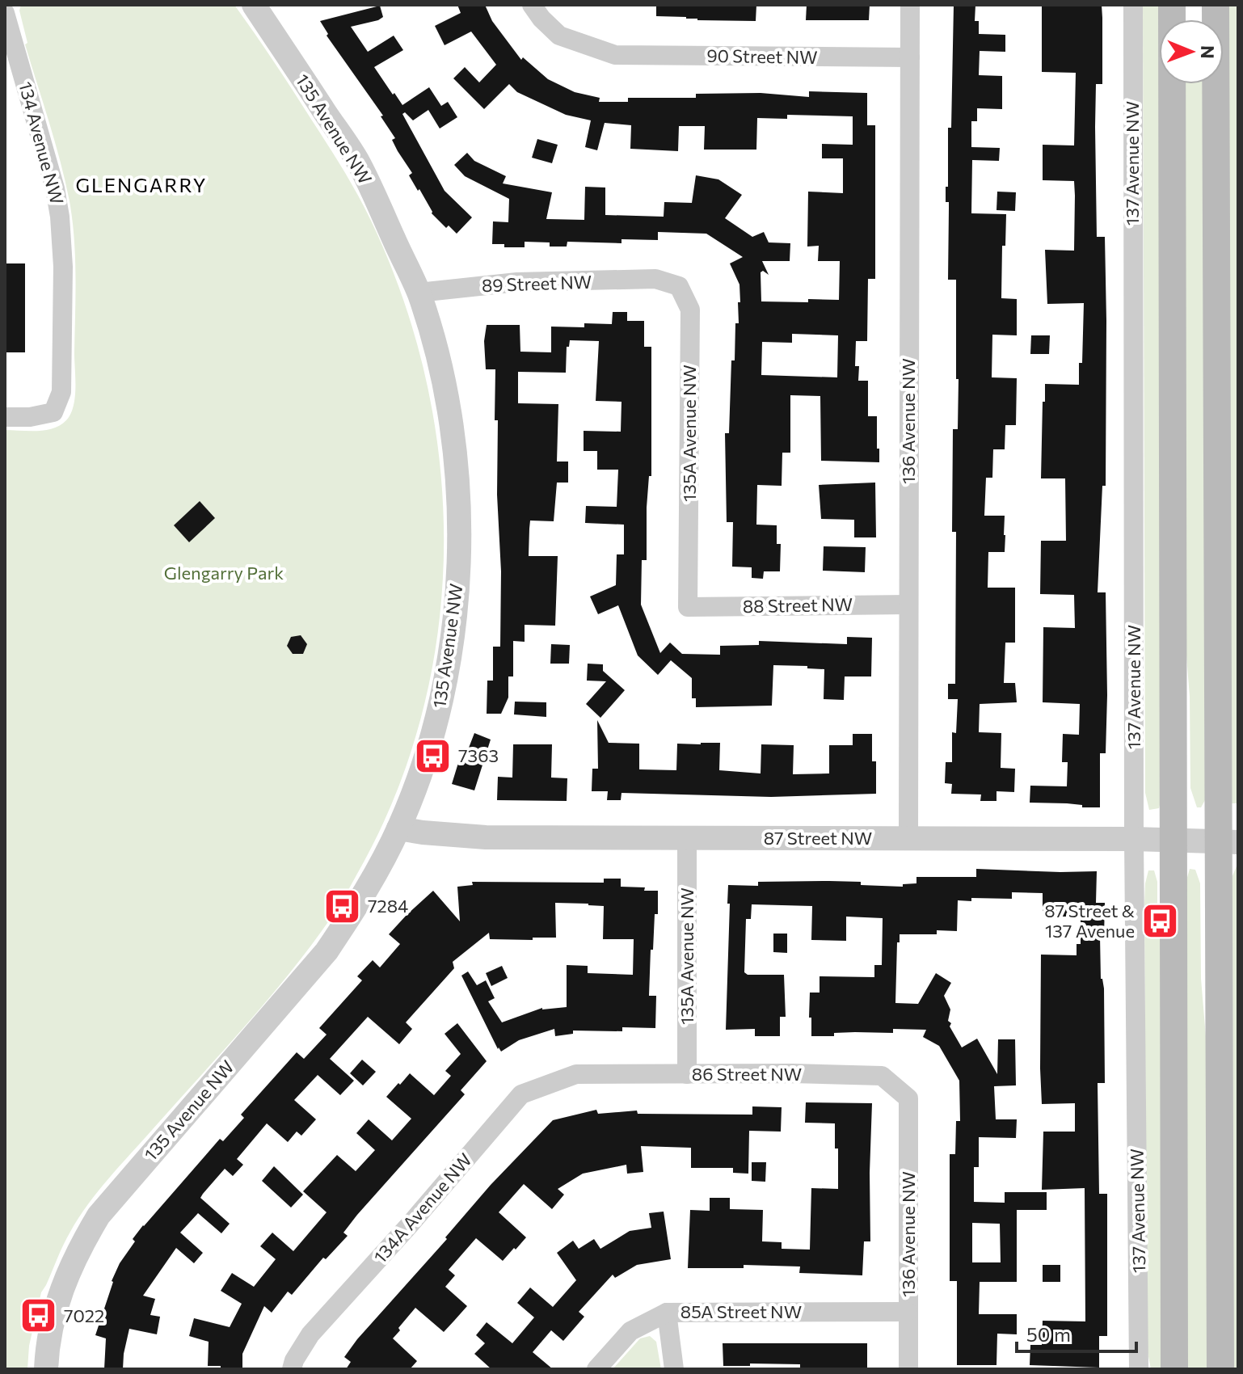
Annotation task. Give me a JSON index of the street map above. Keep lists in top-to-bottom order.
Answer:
{
  "streets": {
    "main road": ["137 Avenue NW"],
    "street": [
      "90 Street NW",
      "135 Avenue NW",
      "134 Avenue NW",
      "89 Street NW",
      "136 Avenue NW",
      "135A Avenue NW",
      "88 Street NW",
      "87 Street NW",
      "86 Street NW",
      "134A Avenue NW",
      "85A Street NW"
    ]
  },
  "crossings": [
    ["90 Street NW", "136 Avenue NW"],
    ["135 Avenue NW", "89 Street NW"],
    ["135 Avenue NW", "87 Street NW"],
    ["137 Avenue NW", "87 Street NW"],
    ["89 Street NW", "135A Avenue NW"],
    ["136 Avenue NW", "88 Street NW"],
    ["136 Avenue NW", "87 Street NW"],
    ["136 Avenue NW", "86 Street NW"],
    ["136 Avenue NW", "85A Street NW"],
    ["135A Avenue NW", "88 Street NW"],
    ["135A Avenue NW", "87 Street NW"],
    ["135A Avenue NW", "86 Street NW"],
    ["86 Street NW", "134A Avenue NW"]
  ],
  "districts": ["GLENGARRY"],
  "parks": ["Glengarry Park"],
  "places": {
    "bus stop": [
      "7363",
      "7284",
      "87 Street & 137 Avenue",
      "7022"
    ]
  },
  "scale_bar": "50 m",
  "north": "right"
}
